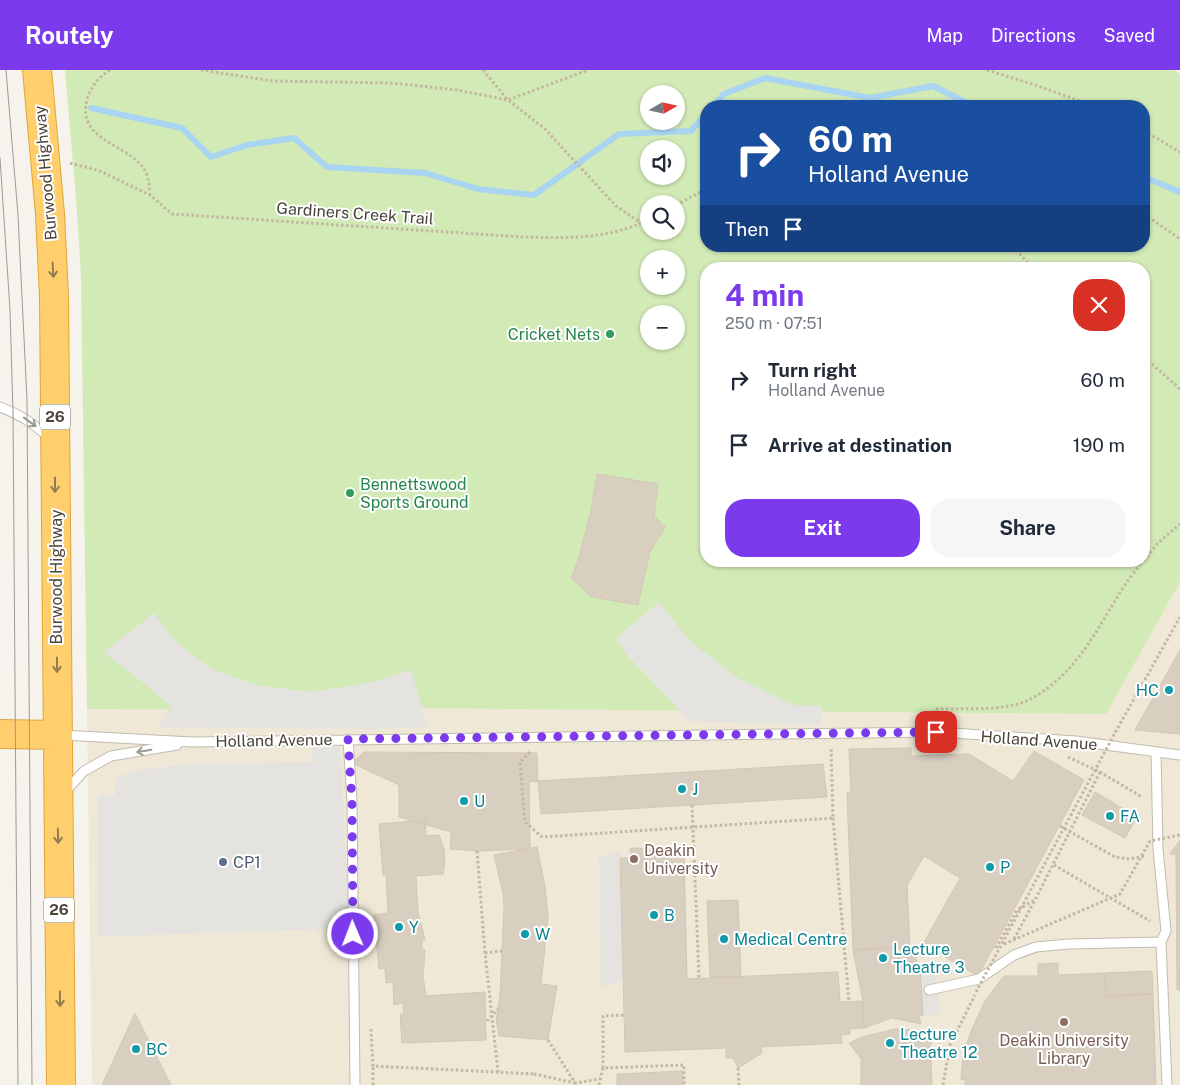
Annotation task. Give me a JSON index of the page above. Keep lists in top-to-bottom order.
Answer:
{
  "streets": {
    "highway": ["Burwood Highway", "26"],
    "lane": ["Holland Avenue"],
    "path": ["Gardiners Creek Trail"]
  },
  "crossings": [
    ["Burwood Highway", "Holland Avenue"]
  ],
  "one_way": ["Burwood Highway"],
  "places": [
    "Cricket Nets",
    "Bennettswood Sports Ground",
    "HC",
    "J",
    "U",
    "FA",
    "Deakin University",
    "CP1",
    "P",
    "B",
    "Y",
    "W",
    "Medical Centre",
    "Lecture Theatre 3",
    "Deakin University Library",
    "Lecture Theatre 12",
    "BC"
  ],
  "north": "right",
  "page": {
    "header": "Routely",
    "nav": ["Map", "Directions", "Saved"],
    "map_buttons": ["+", "−"],
    "turn": ["60 m", "Holland Avenue"],
    "then": "Then",
    "heading": ["4 min", "250 m · 07:51"],
    "list": [
      {
        "name": "Turn right",
        "note": "Holland Avenue",
        "value": "60 m"
      },
      {
        "name": "Arrive at destination",
        "value": "190 m"
      }
    ],
    "buttons": ["Exit", "Share"]
  }
}
